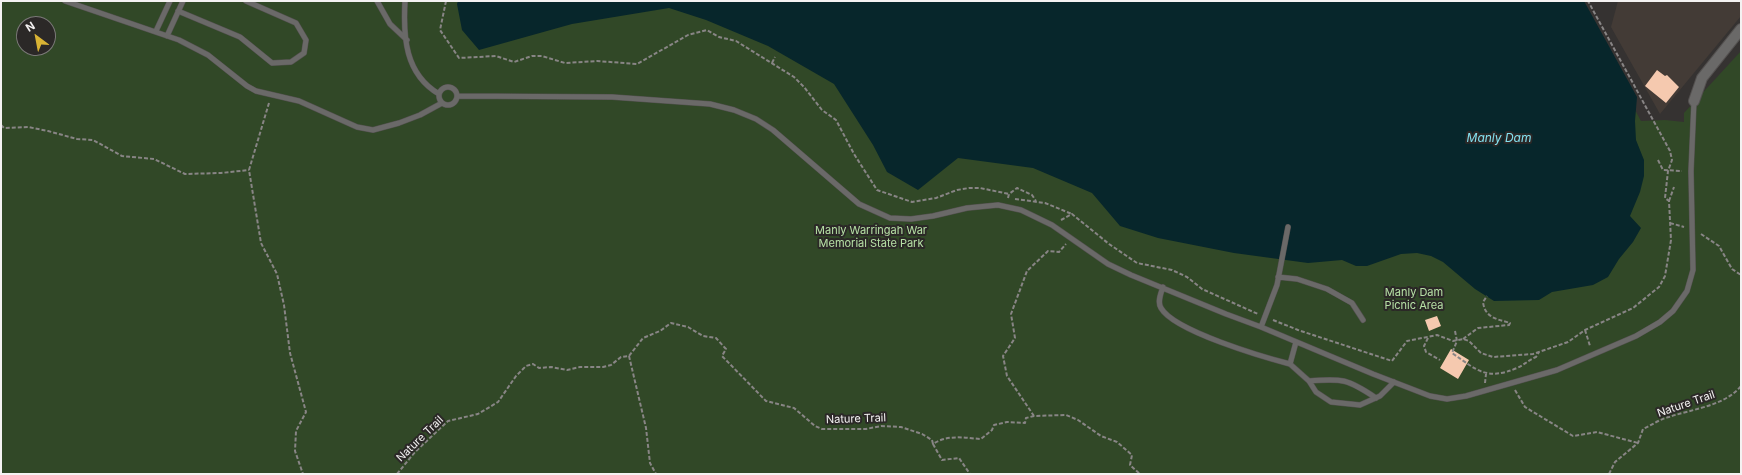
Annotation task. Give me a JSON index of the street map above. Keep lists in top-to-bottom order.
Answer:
{
  "streets": {
    "path": ["Nature Trail"]
  },
  "water": ["Manly Dam"],
  "parks": ["Manly Warringah War Memorial State Park", "Manly Dam Picnic Area"],
  "north": "top left"
}
